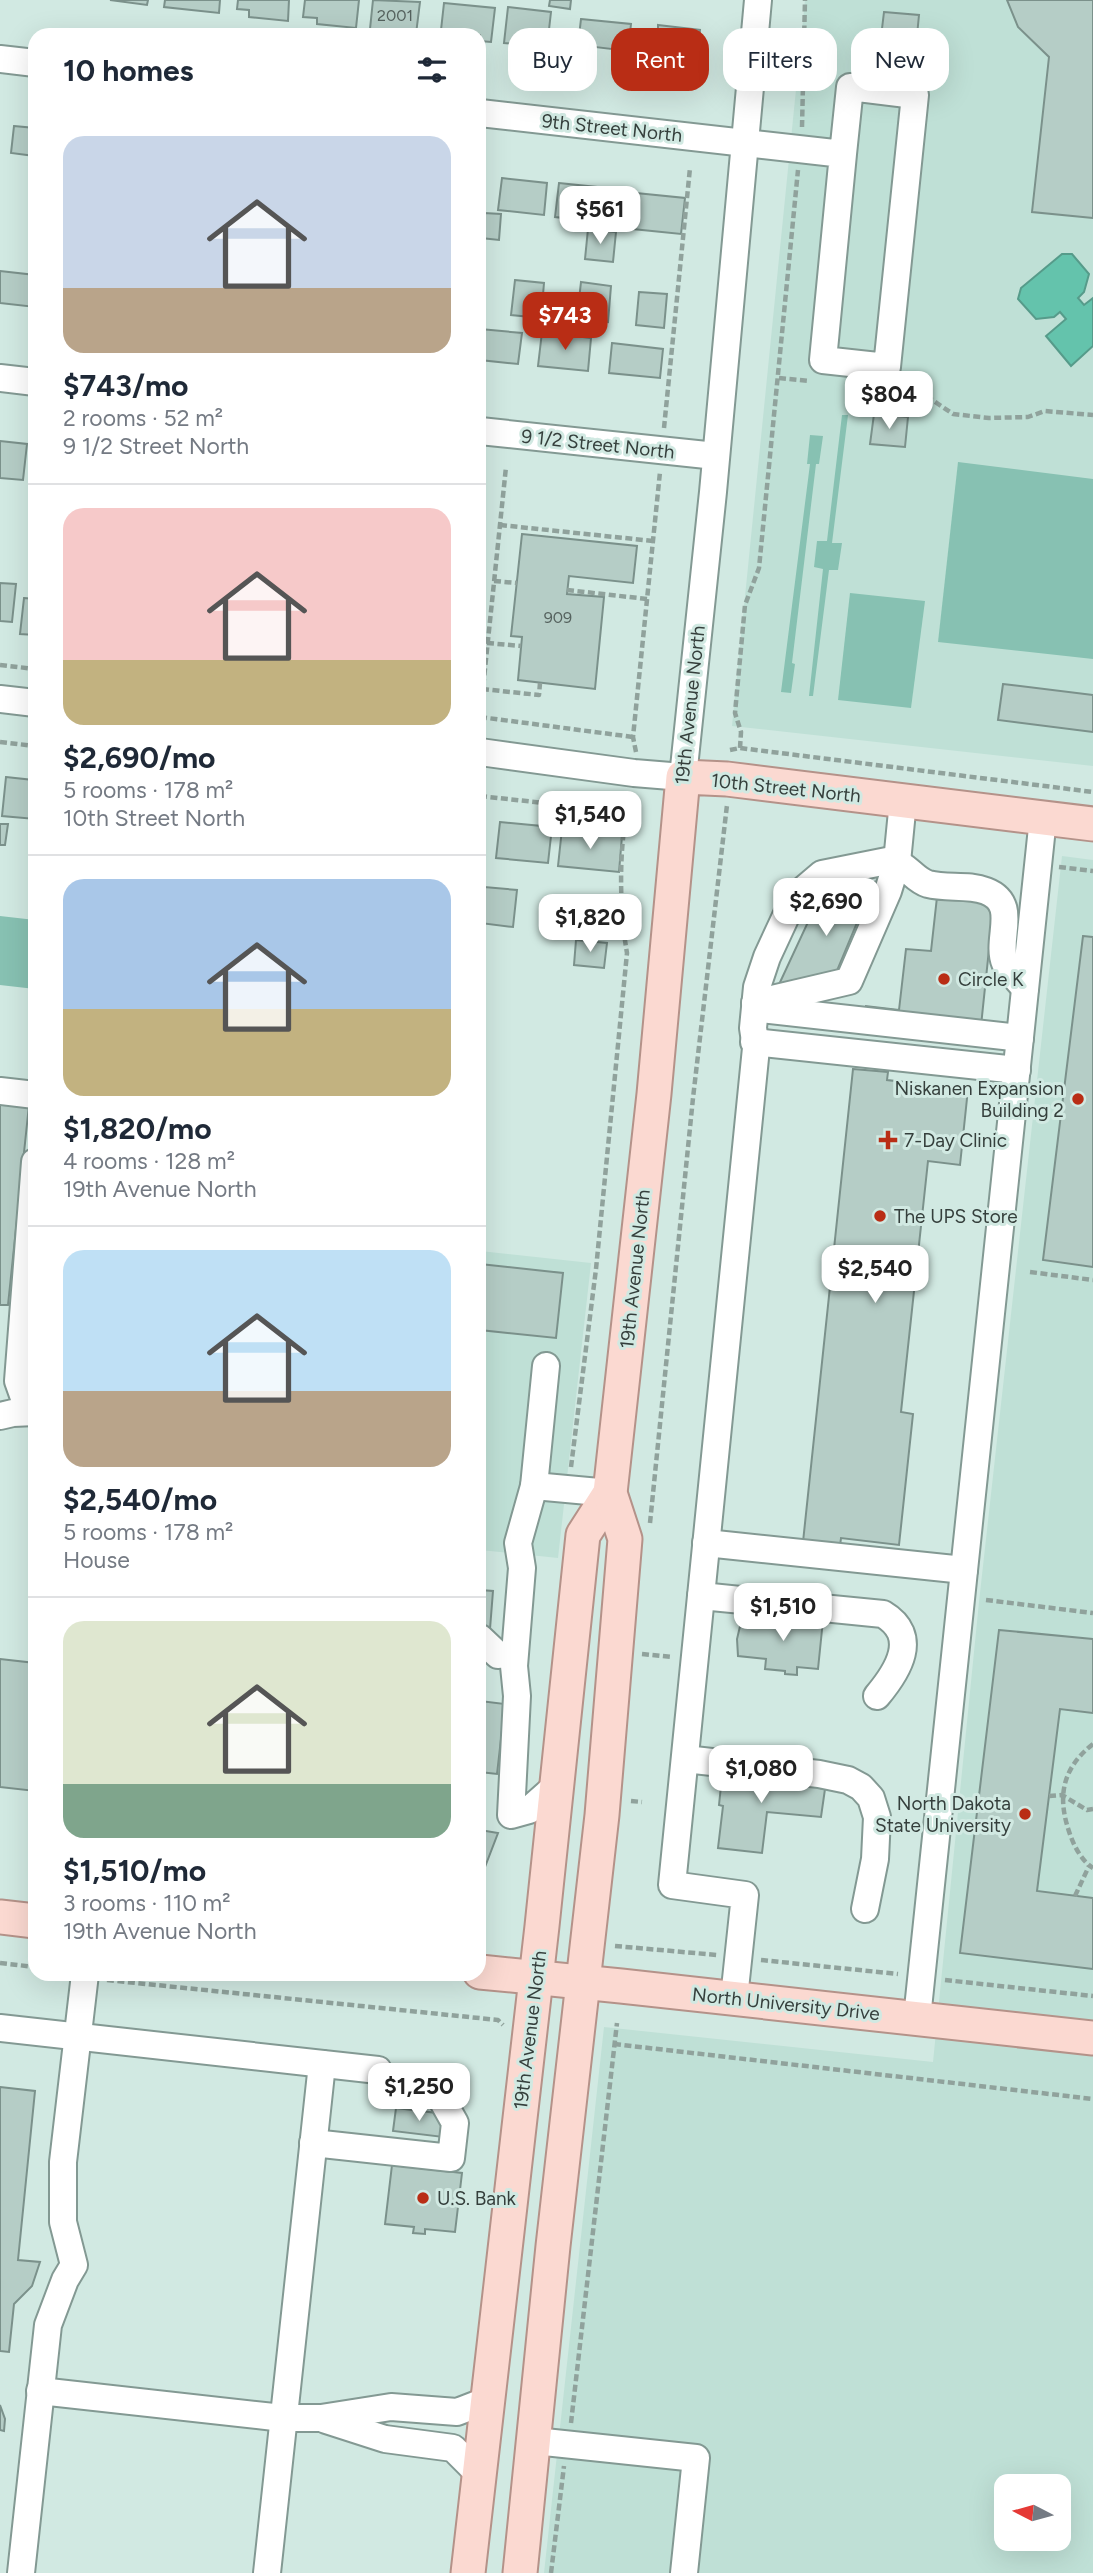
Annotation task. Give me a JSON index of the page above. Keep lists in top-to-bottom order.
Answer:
{
  "streets": {
    "main road": ["19th Avenue North", "10th Street North", "North University Drive"],
    "street": ["9th Street North", "9 1/2 Street North"]
  },
  "crossings": [
    ["9th Street North", "19th Avenue North"],
    ["9 1/2 Street North", "19th Avenue North"],
    ["19th Avenue North", "10th Street North"],
    ["19th Avenue North", "North University Drive"]
  ],
  "places": {
    "other": [
      "Circle K",
      "Niskanen Expansion Building 2",
      "The UPS Store",
      "North Dakota State University",
      "U.S. Bank"
    ],
    "health": ["7-Day Clinic"]
  },
  "house_numbers": ["2001", "909"],
  "north": "left",
  "page": {
    "chip": [
      "Buy",
      "Rent",
      "Filters",
      "New"
    ],
    "heading": "10 homes",
    "list": [
      {
        "name": "$743/mo",
        "note": "2 rooms · 52 m² · 9 1/2 Street North"
      },
      {
        "name": "$2,690/mo",
        "note": "5 rooms · 178 m² · 10th Street North"
      },
      {
        "name": "$1,820/mo",
        "note": "4 rooms · 128 m² · 19th Avenue North"
      },
      {
        "name": "$2,540/mo",
        "note": "5 rooms · 178 m² · House"
      },
      {
        "name": "$1,510/mo",
        "note": "3 rooms · 110 m² · 19th Avenue North"
      }
    ],
    "price": [
      "$561",
      "$743",
      "$804",
      "$1,540",
      "$2,690",
      "$1,820",
      "$2,540",
      "$1,510",
      "$1,080",
      "$1,250"
    ]
  }
}
